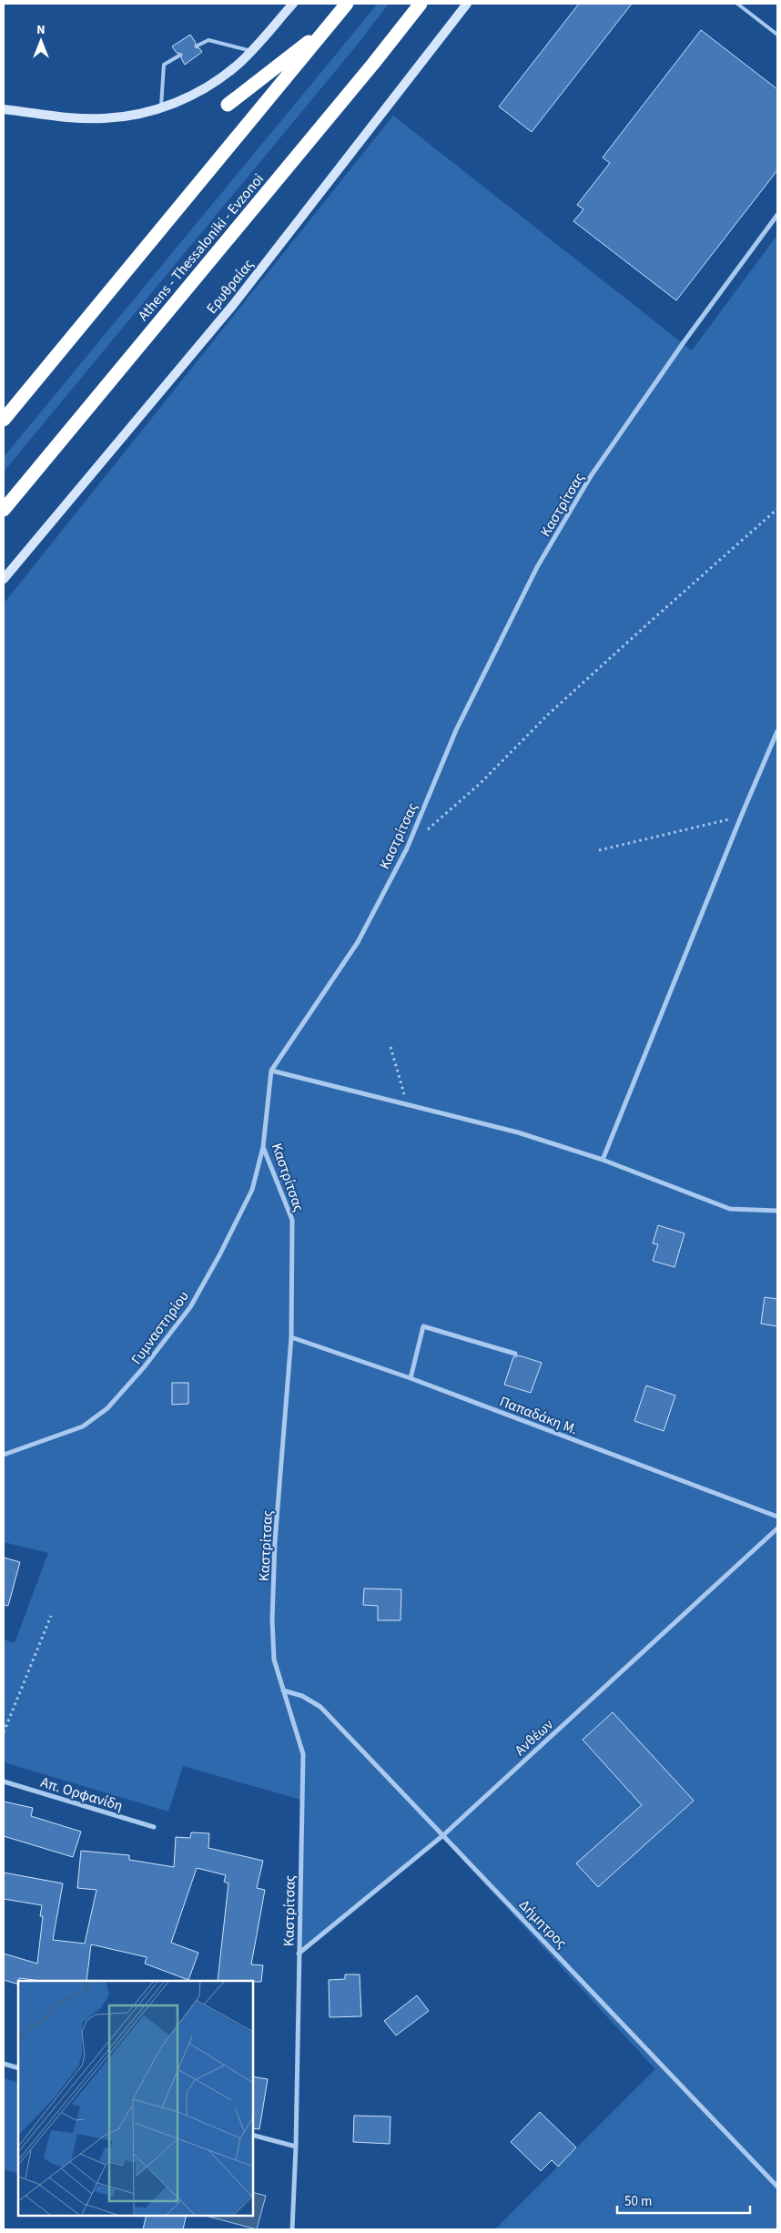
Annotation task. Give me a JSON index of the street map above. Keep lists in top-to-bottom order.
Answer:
{
  "streets": {
    "highway": ["Athens - Thessaloniki - Evzonoi"],
    "main road": ["Ερυθραίας"],
    "street": [
      "Καστρίτσας",
      "Γυμναστηρίου",
      "Παπαδάκη Μ.",
      "Ανθέων",
      "Απ. Ορφανίδη",
      "Δήμητρος"
    ]
  },
  "crossings": [
    ["Καστρίτσας", "Γυμναστηρίου"],
    ["Καστρίτσας", "Παπαδάκη Μ."],
    ["Καστρίτσας", "Ανθέων"],
    ["Καστρίτσας", "Δήμητρος"],
    ["Ανθέων", "Δήμητρος"]
  ],
  "scale_bar": "50 m",
  "north": "top"
}
